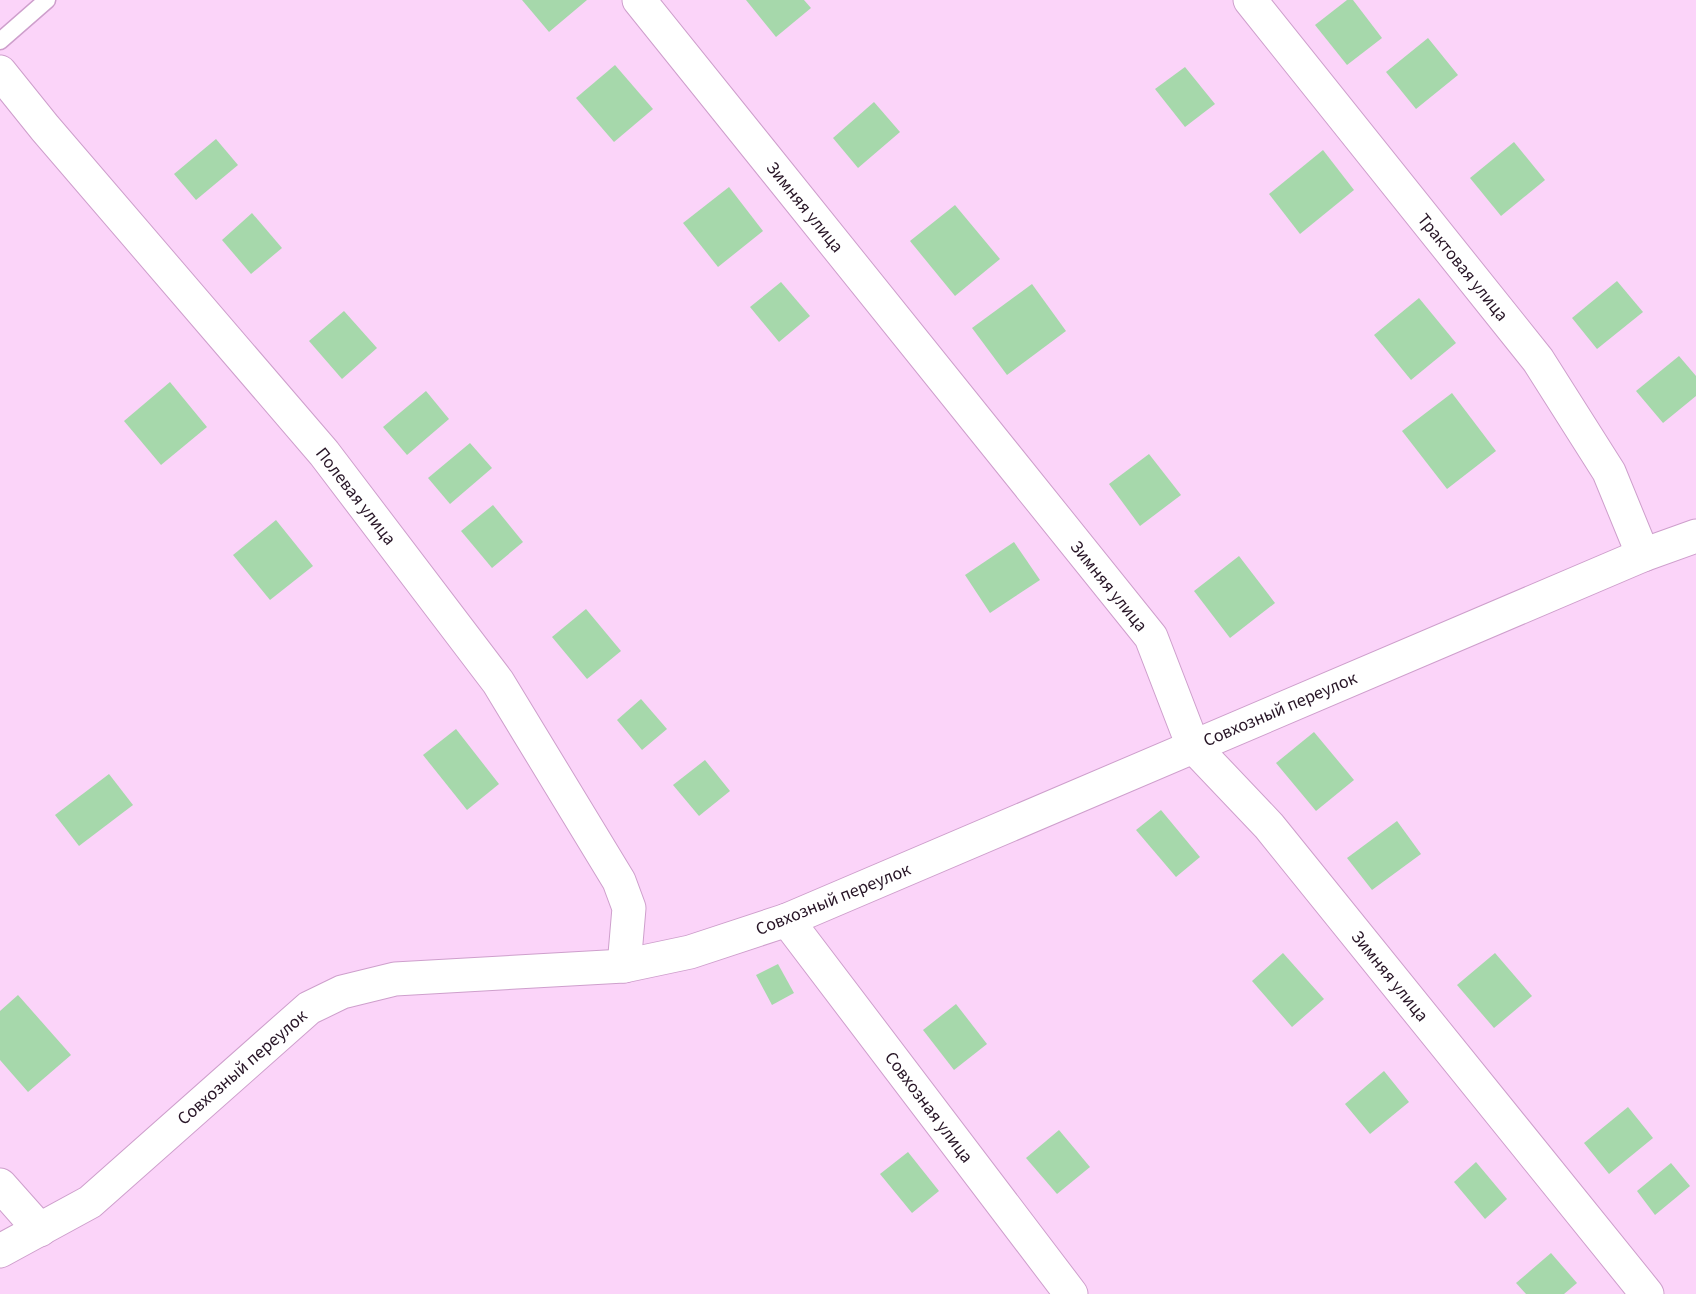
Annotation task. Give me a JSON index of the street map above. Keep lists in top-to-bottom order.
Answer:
{
  "streets": {
    "street": [
      "Зимняя улица",
      "Трактовая улица",
      "Полевая улица",
      "Совхозный переулок",
      "Совхозная улица"
    ]
  },
  "crossings": [
    ["Зимняя улица", "Совхозный переулок"],
    ["Трактовая улица", "Совхозный переулок"],
    ["Полевая улица", "Совхозный переулок"],
    ["Совхозный переулок", "Совхозная улица"]
  ]
}
